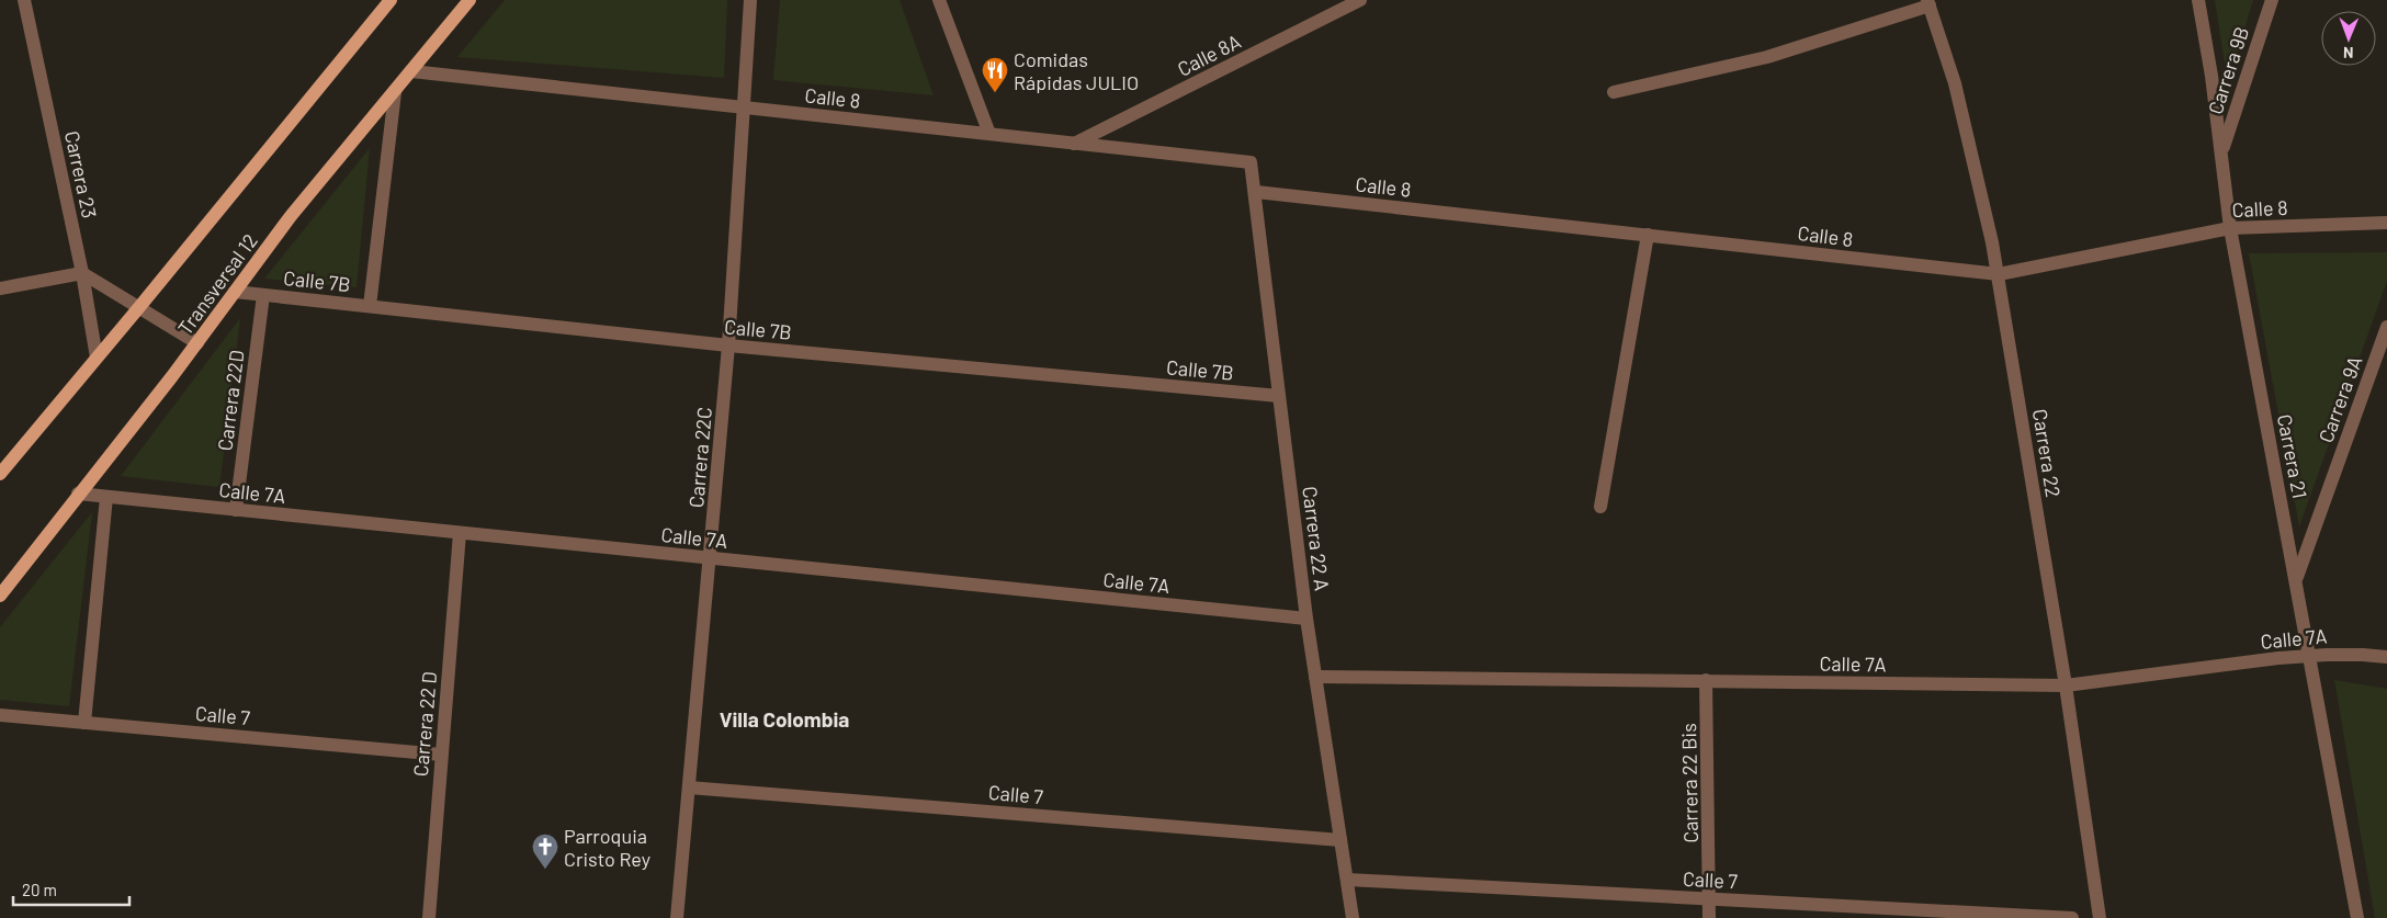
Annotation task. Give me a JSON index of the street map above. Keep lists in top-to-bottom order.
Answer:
{
  "streets": {
    "main road": ["Transversal 12"],
    "street": [
      "Calle 8A",
      "Carrera 9B",
      "Calle 8",
      "Carrera 23",
      "Calle 7B",
      "Carrera 9A",
      "Carrera 22D",
      "Carrera 22",
      "Carrera 21",
      "Carrera 22C",
      "Calle 7A",
      "Carrera 22 A",
      "Calle 7",
      "Carrera 22 D",
      "Carrera 22 Bis"
    ]
  },
  "crossings": [
    ["Calle 8A", "Calle 8"],
    ["Carrera 9B", "Carrera 21"],
    ["Calle 8", "Transversal 12"],
    ["Calle 8", "Carrera 22"],
    ["Calle 8", "Carrera 21"],
    ["Calle 8", "Carrera 22C"],
    ["Calle 8", "Carrera 22 A"],
    ["Calle 7B", "Transversal 12"],
    ["Calle 7B", "Carrera 22D"],
    ["Calle 7B", "Carrera 22C"],
    ["Calle 7B", "Carrera 22 A"],
    ["Transversal 12", "Calle 7A"],
    ["Carrera 9A", "Carrera 21"],
    ["Carrera 22D", "Calle 7A"],
    ["Carrera 22", "Calle 7A"],
    ["Carrera 21", "Calle 7A"],
    ["Carrera 22C", "Calle 7A"],
    ["Carrera 22C", "Calle 7"],
    ["Calle 7A", "Carrera 22 A"],
    ["Calle 7A", "Carrera 22 D"],
    ["Calle 7A", "Carrera 22 Bis"],
    ["Carrera 22 A", "Calle 7"],
    ["Calle 7", "Carrera 22 D"],
    ["Calle 7", "Carrera 22 Bis"]
  ],
  "districts": ["Villa Colombia"],
  "places": {
    "restaurant": ["Comidas Rápidas JULIO"],
    "church": ["Parroquia Cristo Rey"]
  },
  "scale_bar": "20 m",
  "north": "bottom"
}
